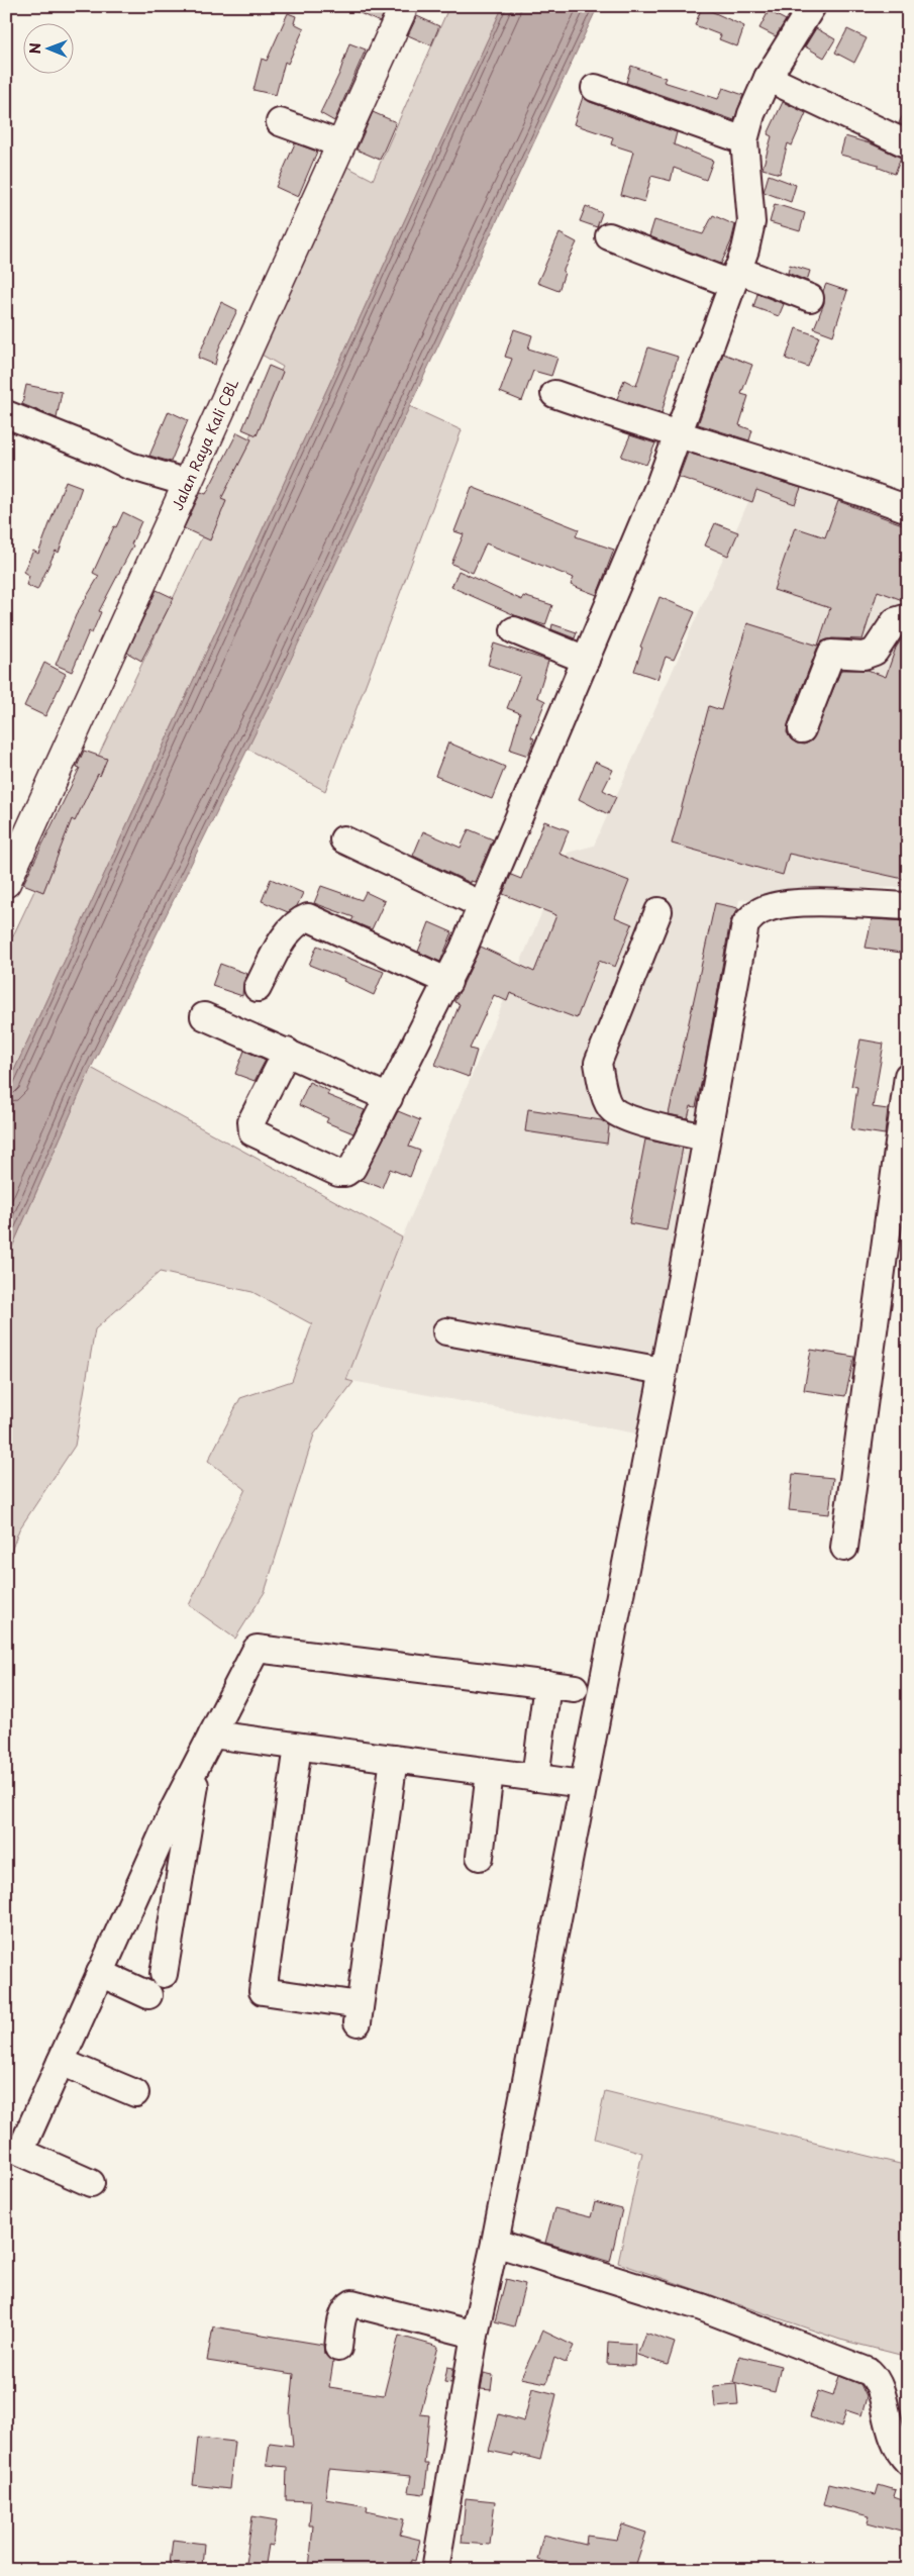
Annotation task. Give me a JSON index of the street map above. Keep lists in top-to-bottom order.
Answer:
{
  "streets": {
    "main road": ["Jalan Raya Kali CBL"]
  },
  "north": "left"
}
